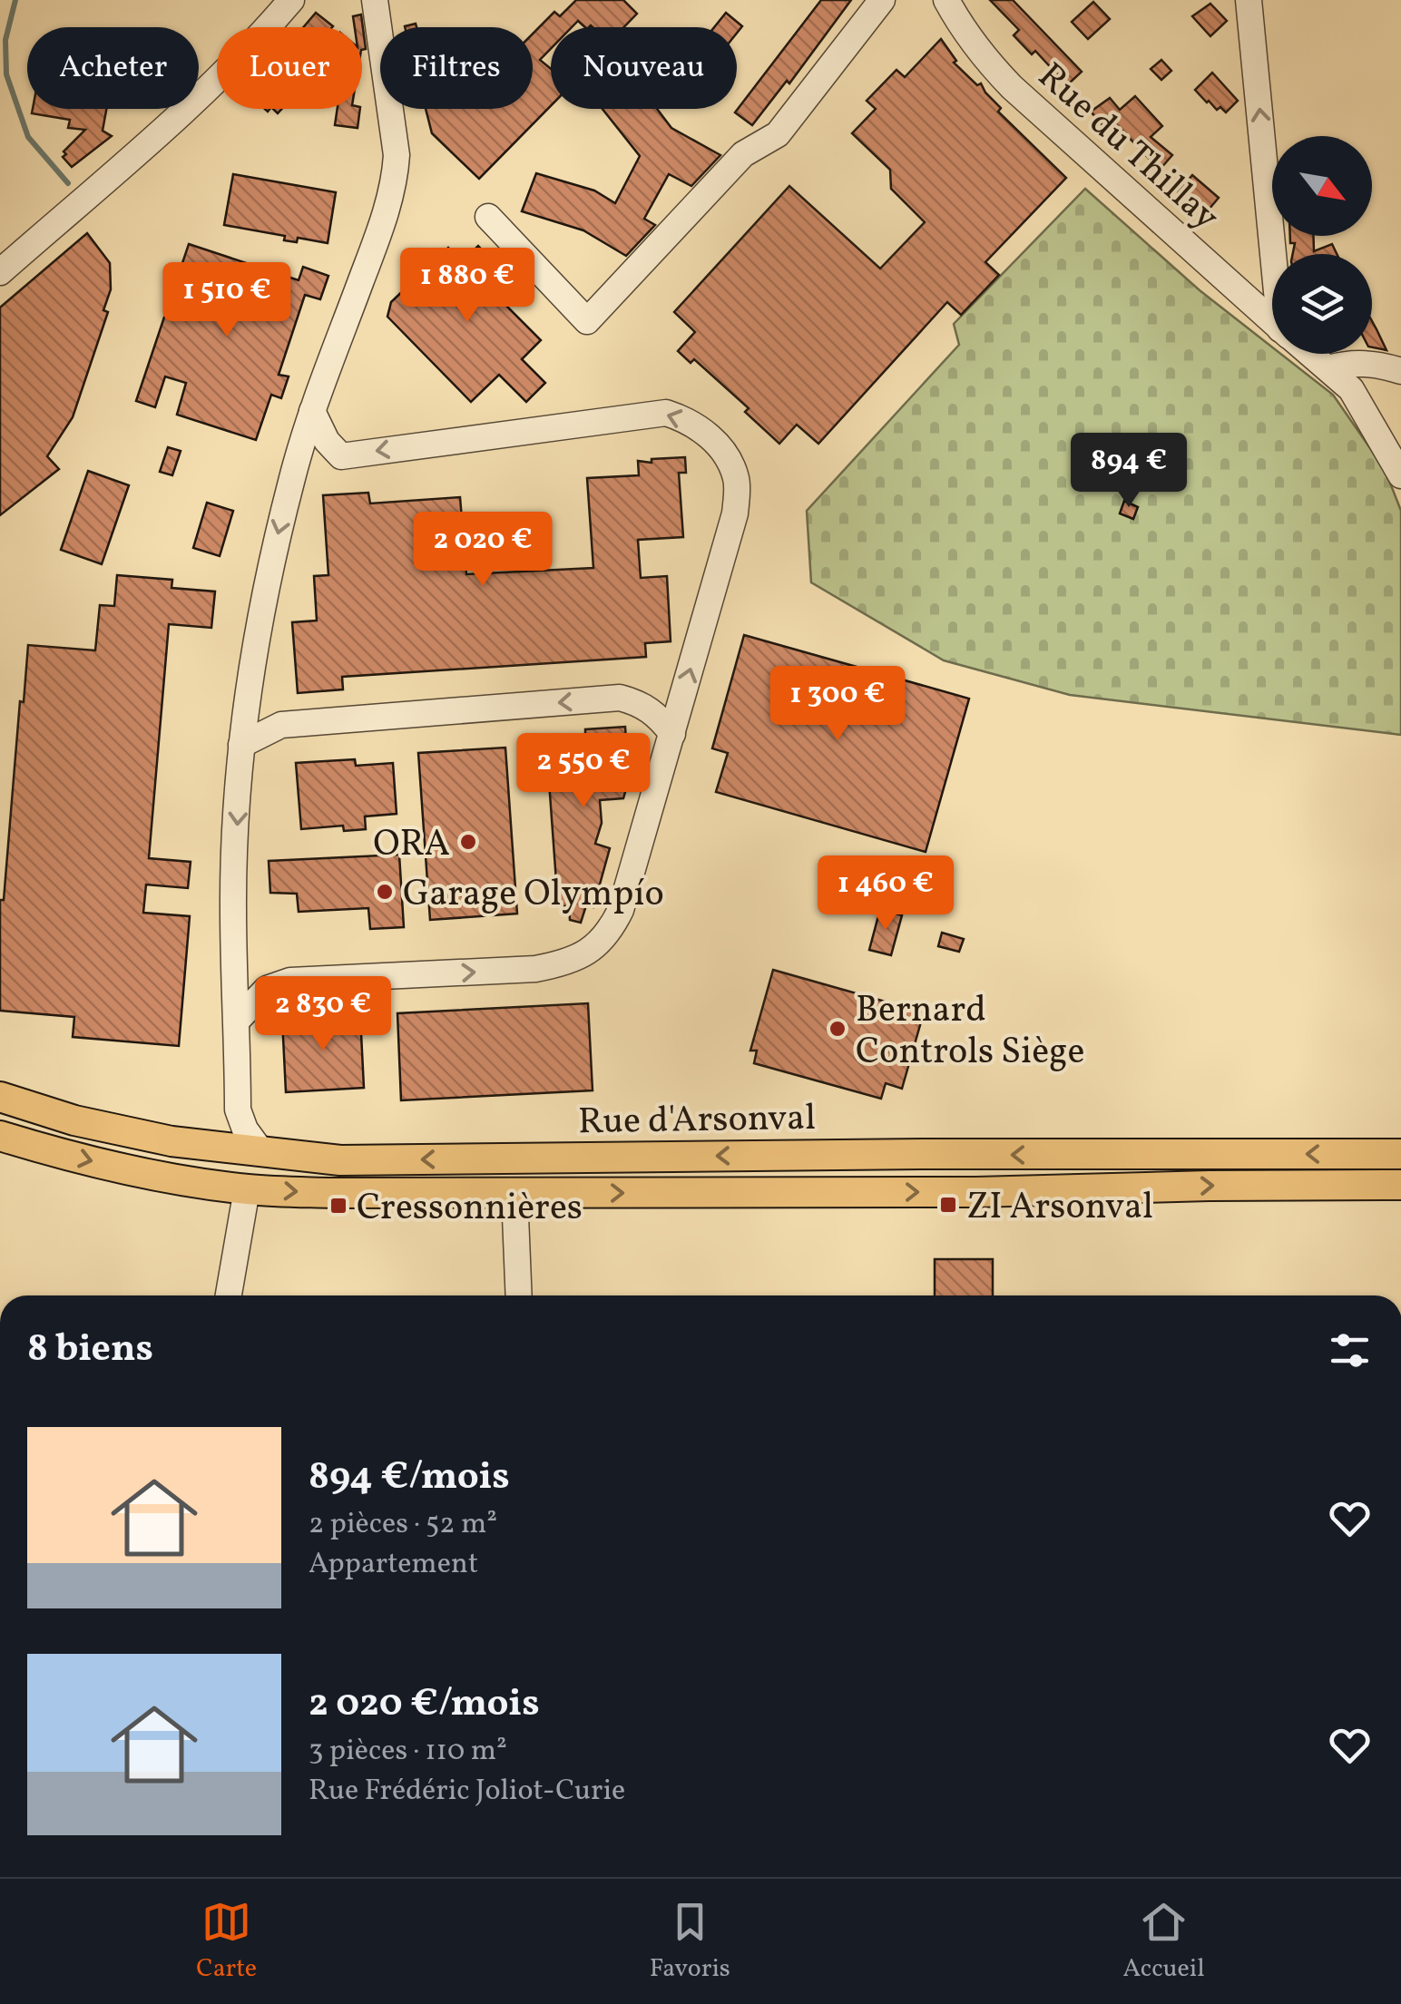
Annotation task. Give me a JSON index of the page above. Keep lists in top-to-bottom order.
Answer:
{
  "streets": {
    "main road": ["Rue d'Arsonval"],
    "street": ["Rue du Thillay"]
  },
  "places": {
    "other": ["ORA", "Garage Olympío", "Bernard Controls Siège"],
    "transit": ["ZI Arsonval", "Cressonnières"]
  },
  "north": "bottom right",
  "page": {
    "chip": [
      "Acheter",
      "Louer",
      "Filtres",
      "Nouveau"
    ],
    "price": [
      "1 880 €",
      "1 510 €",
      "894 €",
      "2 020 €",
      "1 300 €",
      "2 550 €",
      "1 460 €",
      "2 830 €"
    ],
    "heading": "8 biens",
    "list": [
      {
        "name": "894 €/mois",
        "note": "2 pièces · 52 m² · Appartement"
      },
      {
        "name": "2 020 €/mois",
        "note": "3 pièces · 110 m² · Rue Frédéric Joliot-Curie"
      }
    ],
    "tabs": ["Carte", "Favoris", "Accueil"]
  }
}
